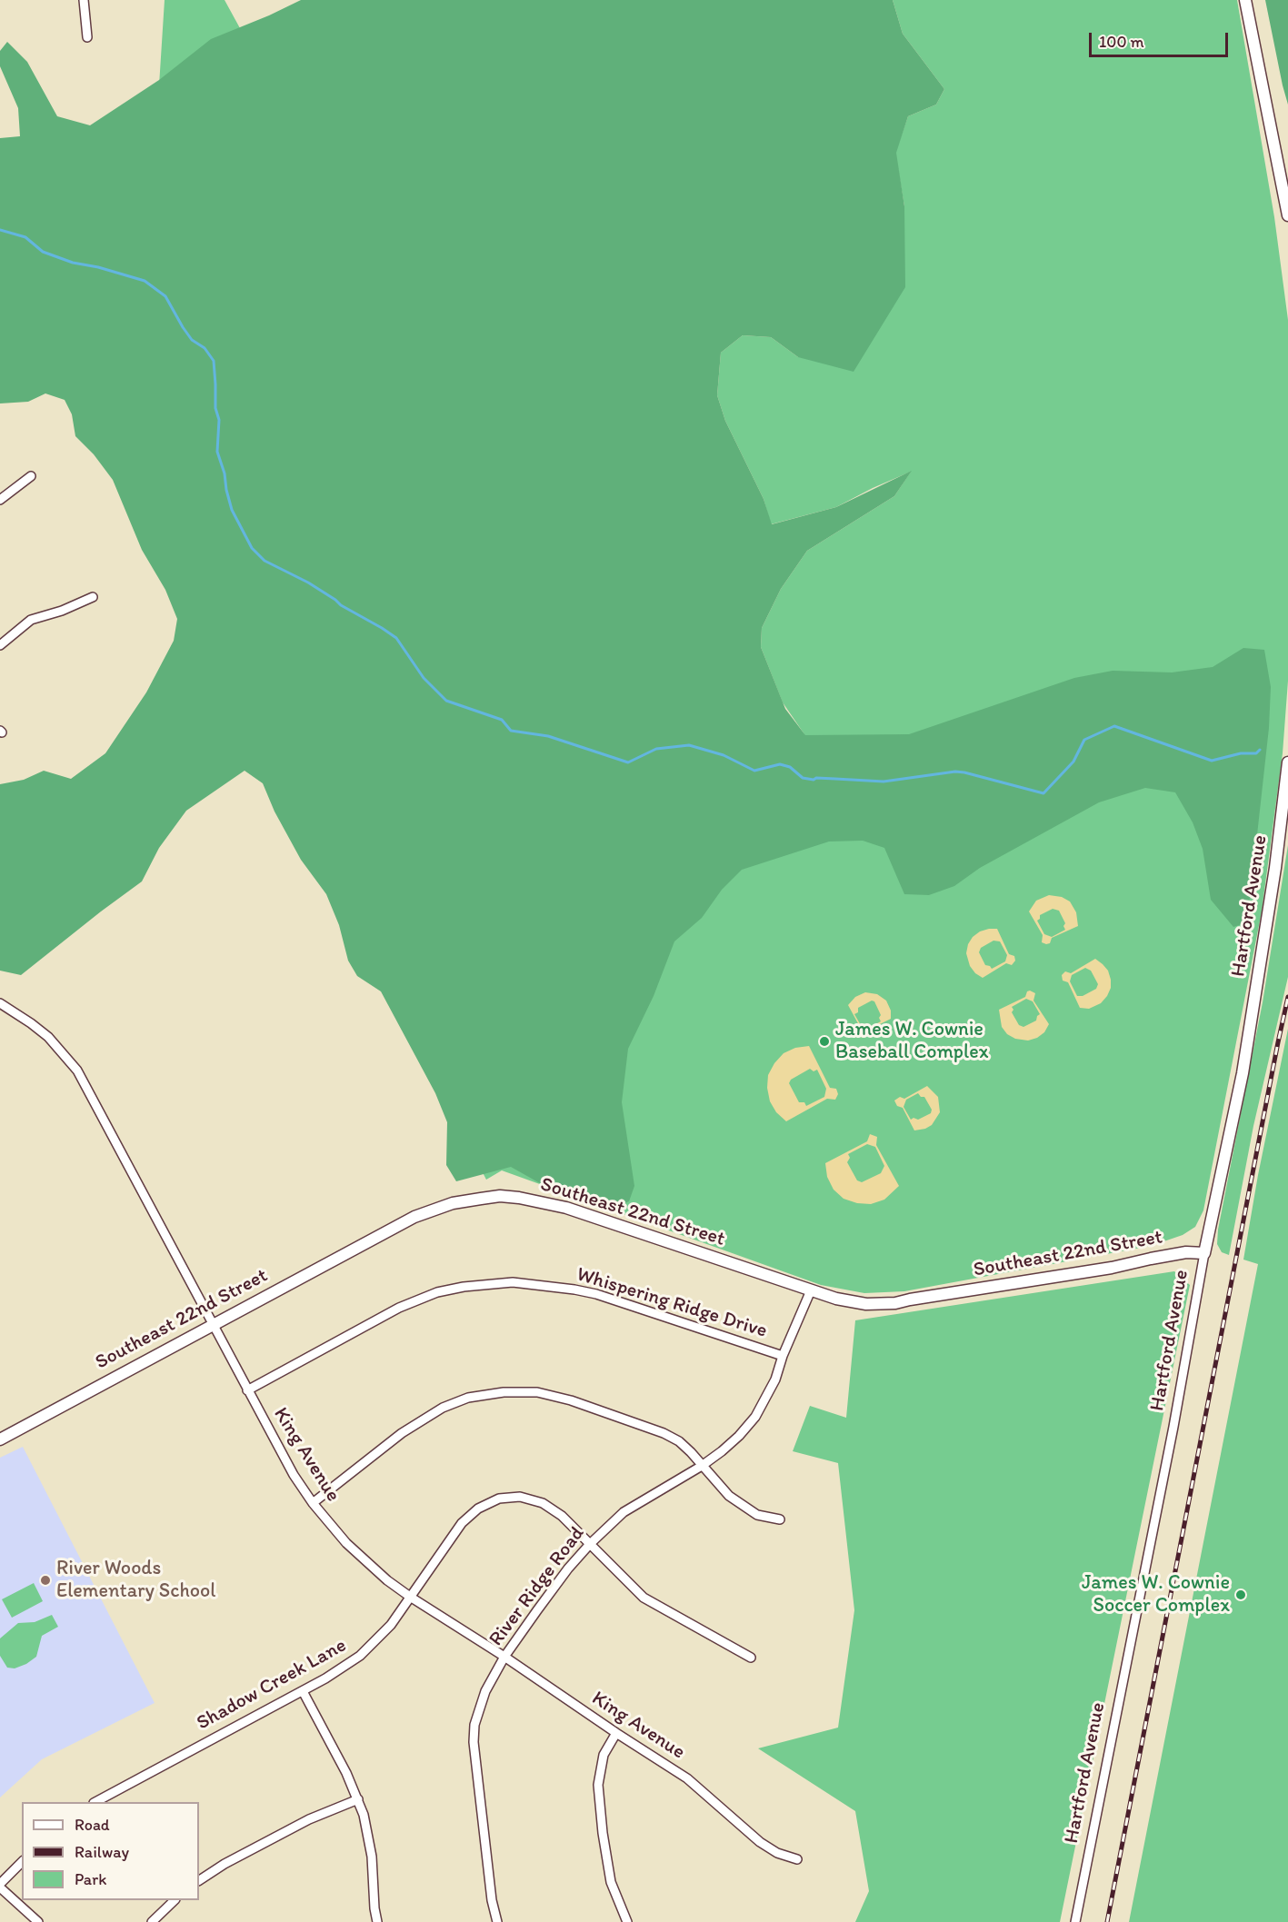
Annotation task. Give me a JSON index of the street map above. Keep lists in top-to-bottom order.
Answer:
{
  "streets": {
    "street": [
      "Hartford Avenue",
      "Southeast 22nd Street",
      "Whispering Ridge Drive",
      "King Avenue",
      "River Ridge Road",
      "Shadow Creek Lane"
    ]
  },
  "crossings": [
    ["Hartford Avenue", "Southeast 22nd Street"],
    ["Southeast 22nd Street", "King Avenue"],
    ["Southeast 22nd Street", "River Ridge Road"],
    ["Whispering Ridge Drive", "King Avenue"],
    ["Whispering Ridge Drive", "River Ridge Road"],
    ["King Avenue", "River Ridge Road"],
    ["King Avenue", "Shadow Creek Lane"],
    ["River Ridge Road", "Shadow Creek Lane"]
  ],
  "places": ["James W. Cownie Baseball Complex", "River Woods Elementary School", "James W. Cownie Soccer Complex"],
  "legend": ["Road", "Railway", "Park"],
  "scale_bar": "100 m"
}
